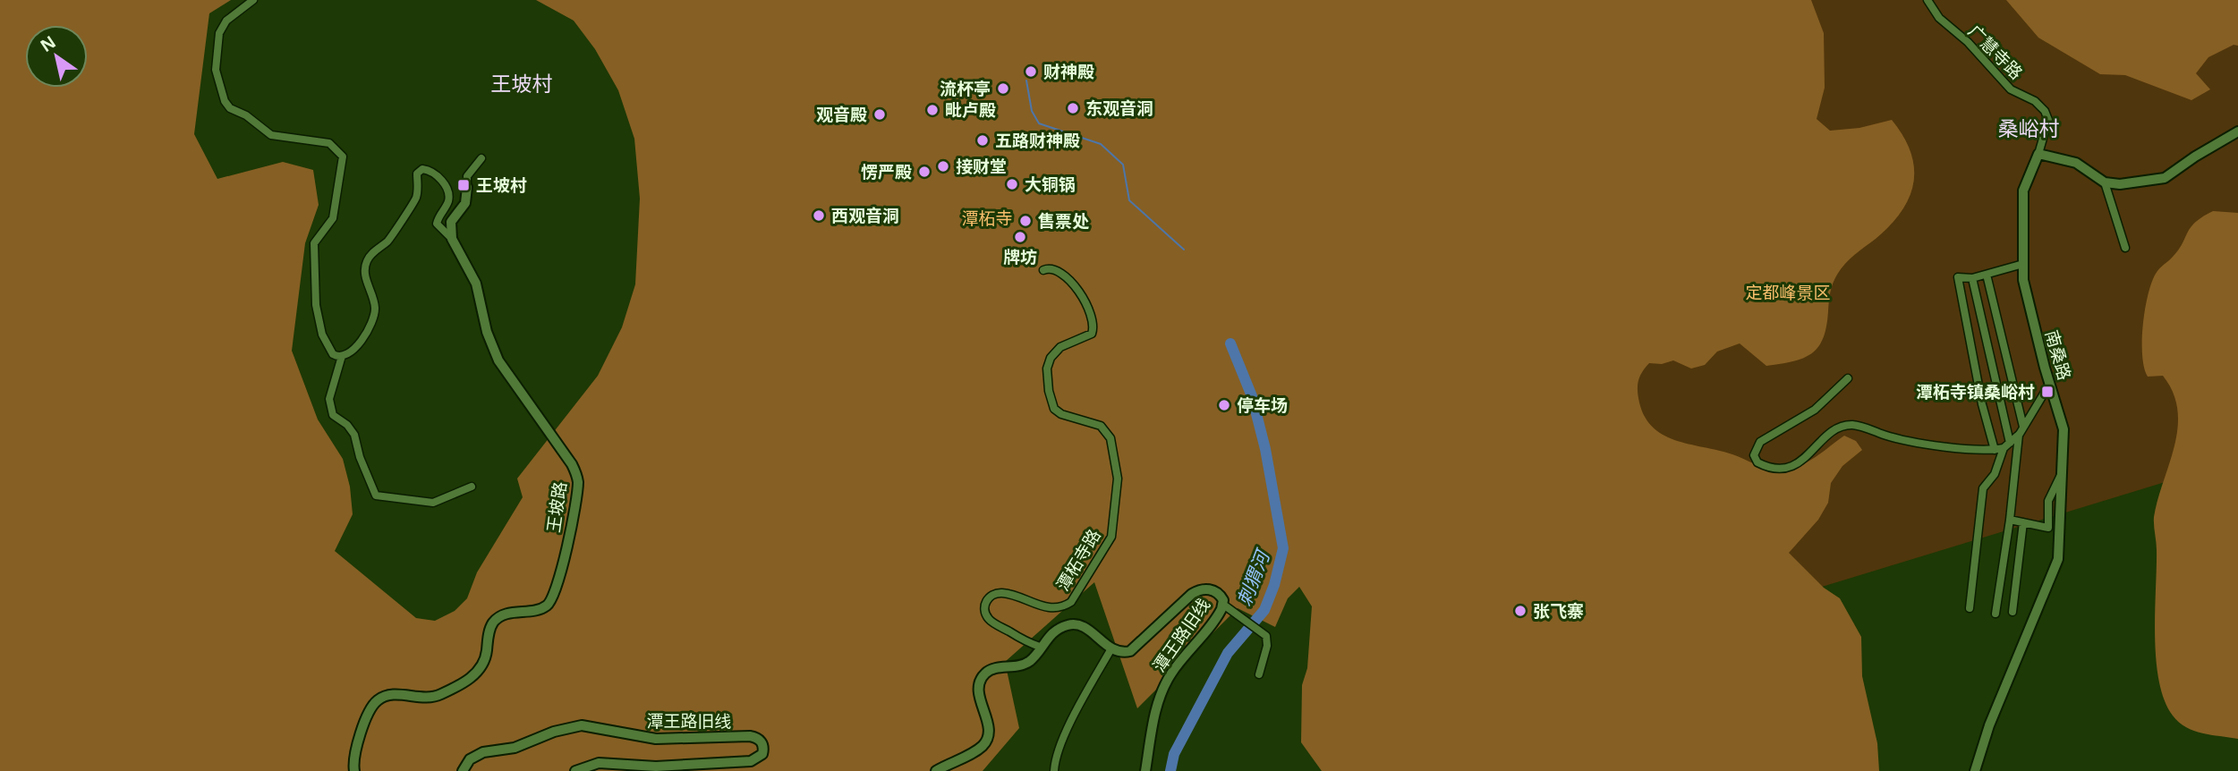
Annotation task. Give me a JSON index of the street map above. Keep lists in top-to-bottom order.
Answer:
{
  "streets": {
    "street": [
      "广慧寺路",
      "南桑路",
      "王坡路",
      "潭柘寺路",
      "潭王路旧线"
    ]
  },
  "crossings": [
    ["广慧寺路", "南桑路"]
  ],
  "districts": ["王坡村", "桑峪村"],
  "water": ["刺猬河"],
  "parks": ["潭柘寺", "定都峰景区"],
  "places": {
    "other": [
      "财神殿",
      "流杯亭",
      "东观音洞",
      "毗卢殿",
      "观音殿",
      "五路财神殿",
      "接财堂",
      "愣严殿",
      "大铜锅",
      "西观音洞",
      "售票处",
      "牌坊",
      "停车场",
      "张飞寨"
    ],
    "transit": ["王坡村", "潭柘寺镇桑峪村"]
  },
  "north": "top left"
}
